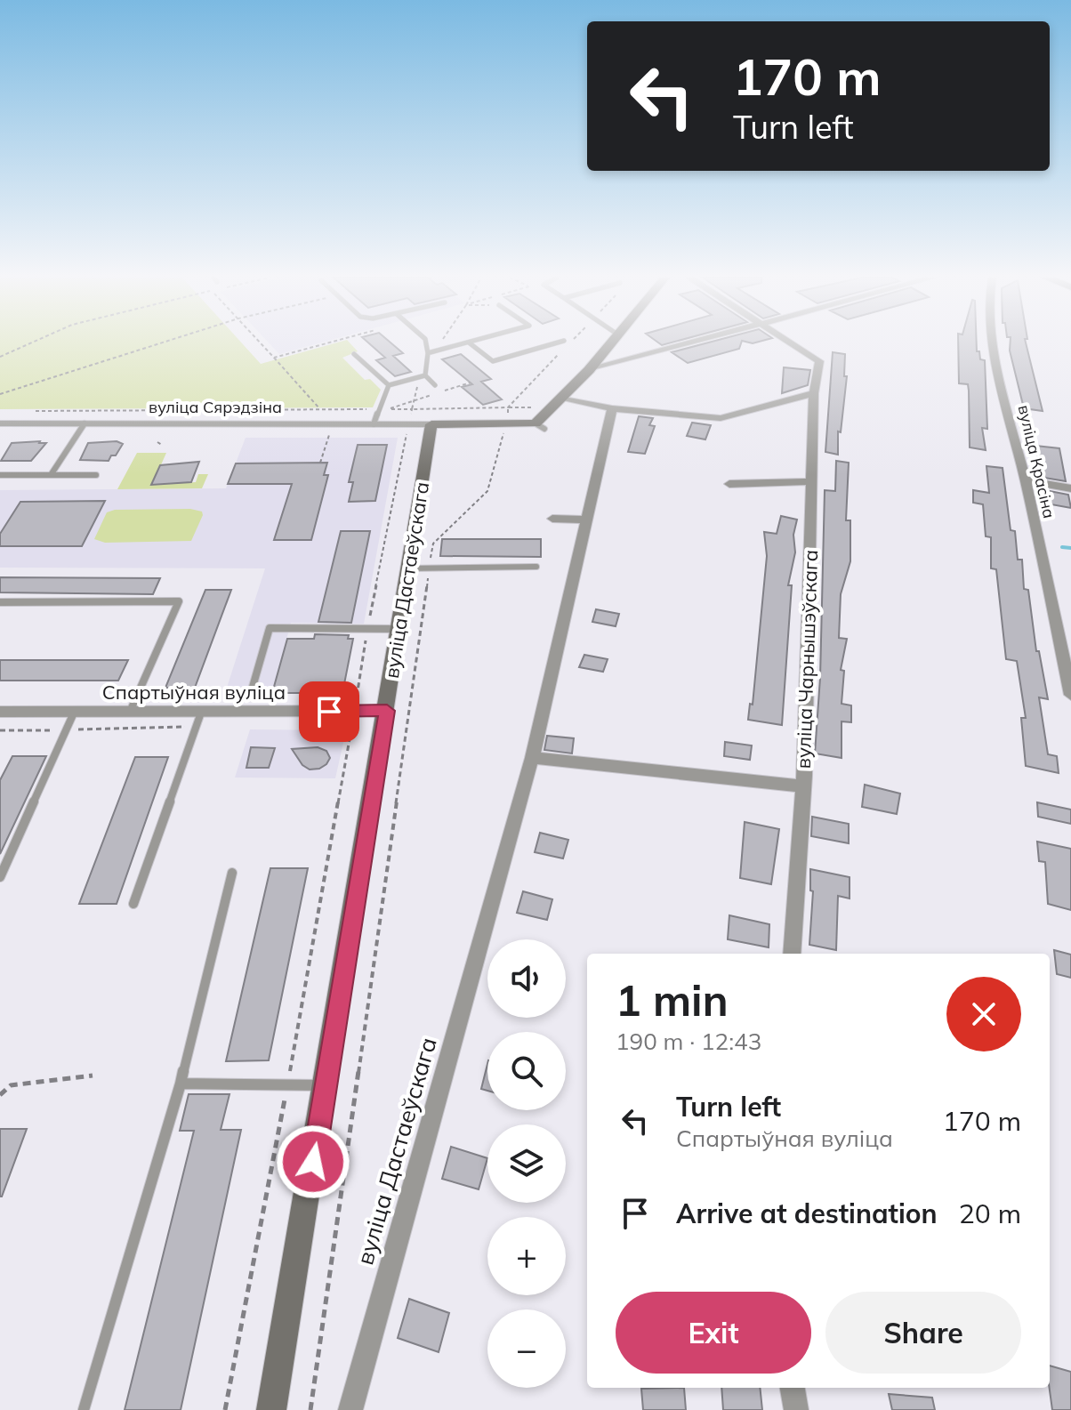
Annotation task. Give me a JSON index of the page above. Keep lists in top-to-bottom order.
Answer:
{
  "streets": {
    "street": [
      "вуліца Сярэдзіна",
      "вуліца Красіна",
      "вуліца Дастаеўскага",
      "вуліца Чарнышэўскага",
      "Спартыўная вуліца"
    ]
  },
  "crossings": [
    ["вуліца Сярэдзіна", "вуліца Дастаеўскага"],
    ["вуліца Дастаеўскага", "Спартыўная вуліца"]
  ],
  "page": {
    "turn": ["170 m", "Turn left"],
    "map_buttons": ["+", "−"],
    "heading": ["1 min", "190 m · 12:43"],
    "list": [
      {
        "name": "Turn left",
        "note": "Спартыўная вуліца",
        "value": "170 m"
      },
      {
        "name": "Arrive at destination",
        "value": "20 m"
      }
    ],
    "buttons": ["Exit", "Share"]
  }
}
